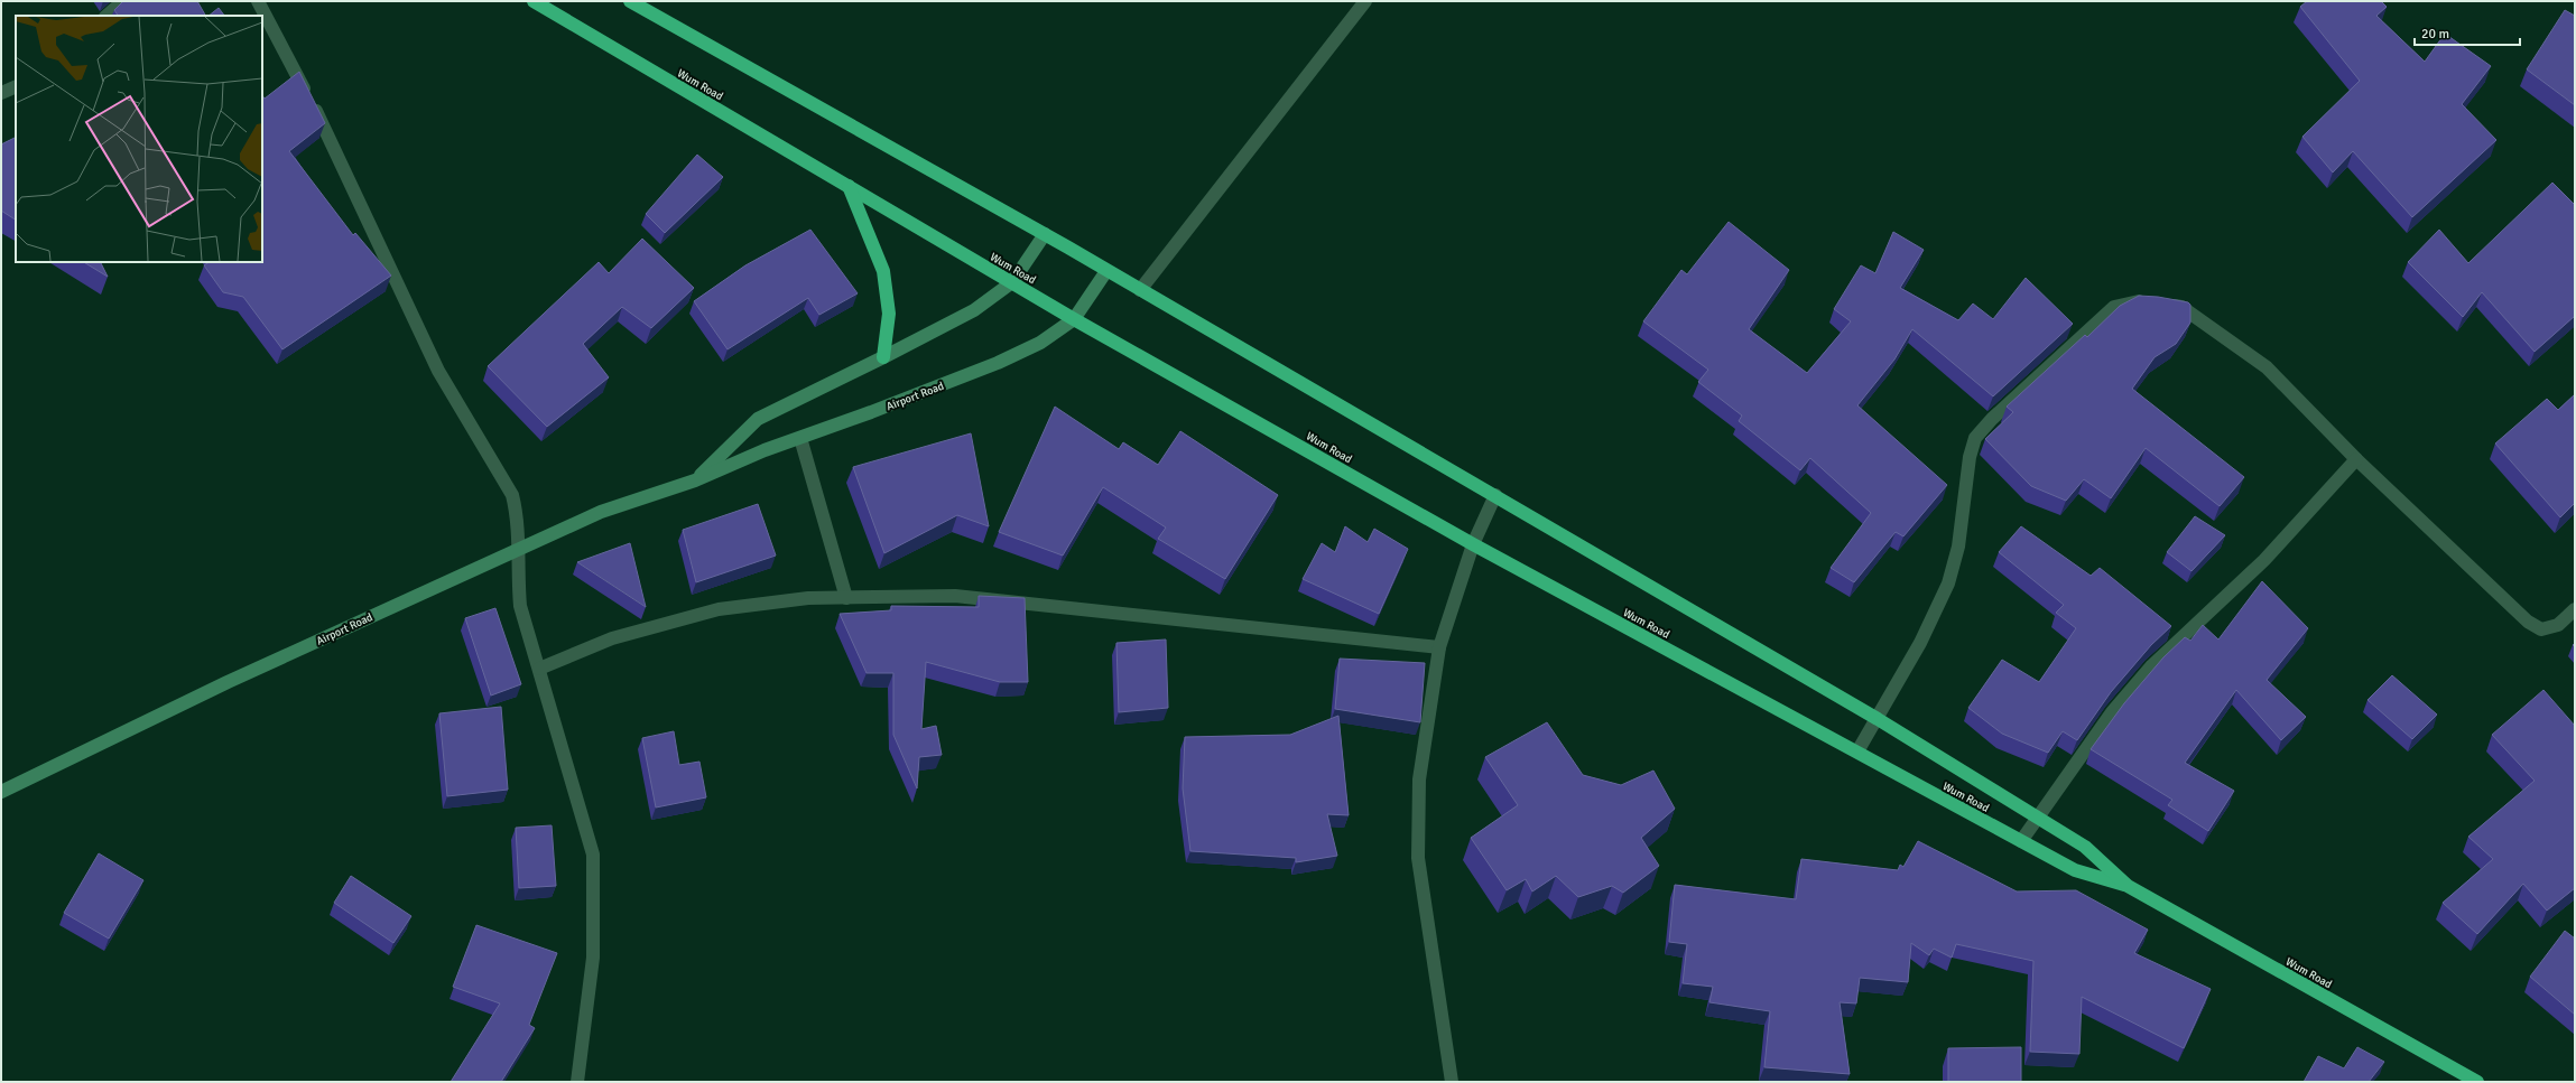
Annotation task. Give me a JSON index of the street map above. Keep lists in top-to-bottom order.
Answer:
{
  "streets": {
    "highway": ["Wum Road"],
    "main road": ["Airport Road"]
  },
  "crossings": [
    ["Wum Road", "Airport Road"]
  ],
  "scale_bar": "20 m"
}
